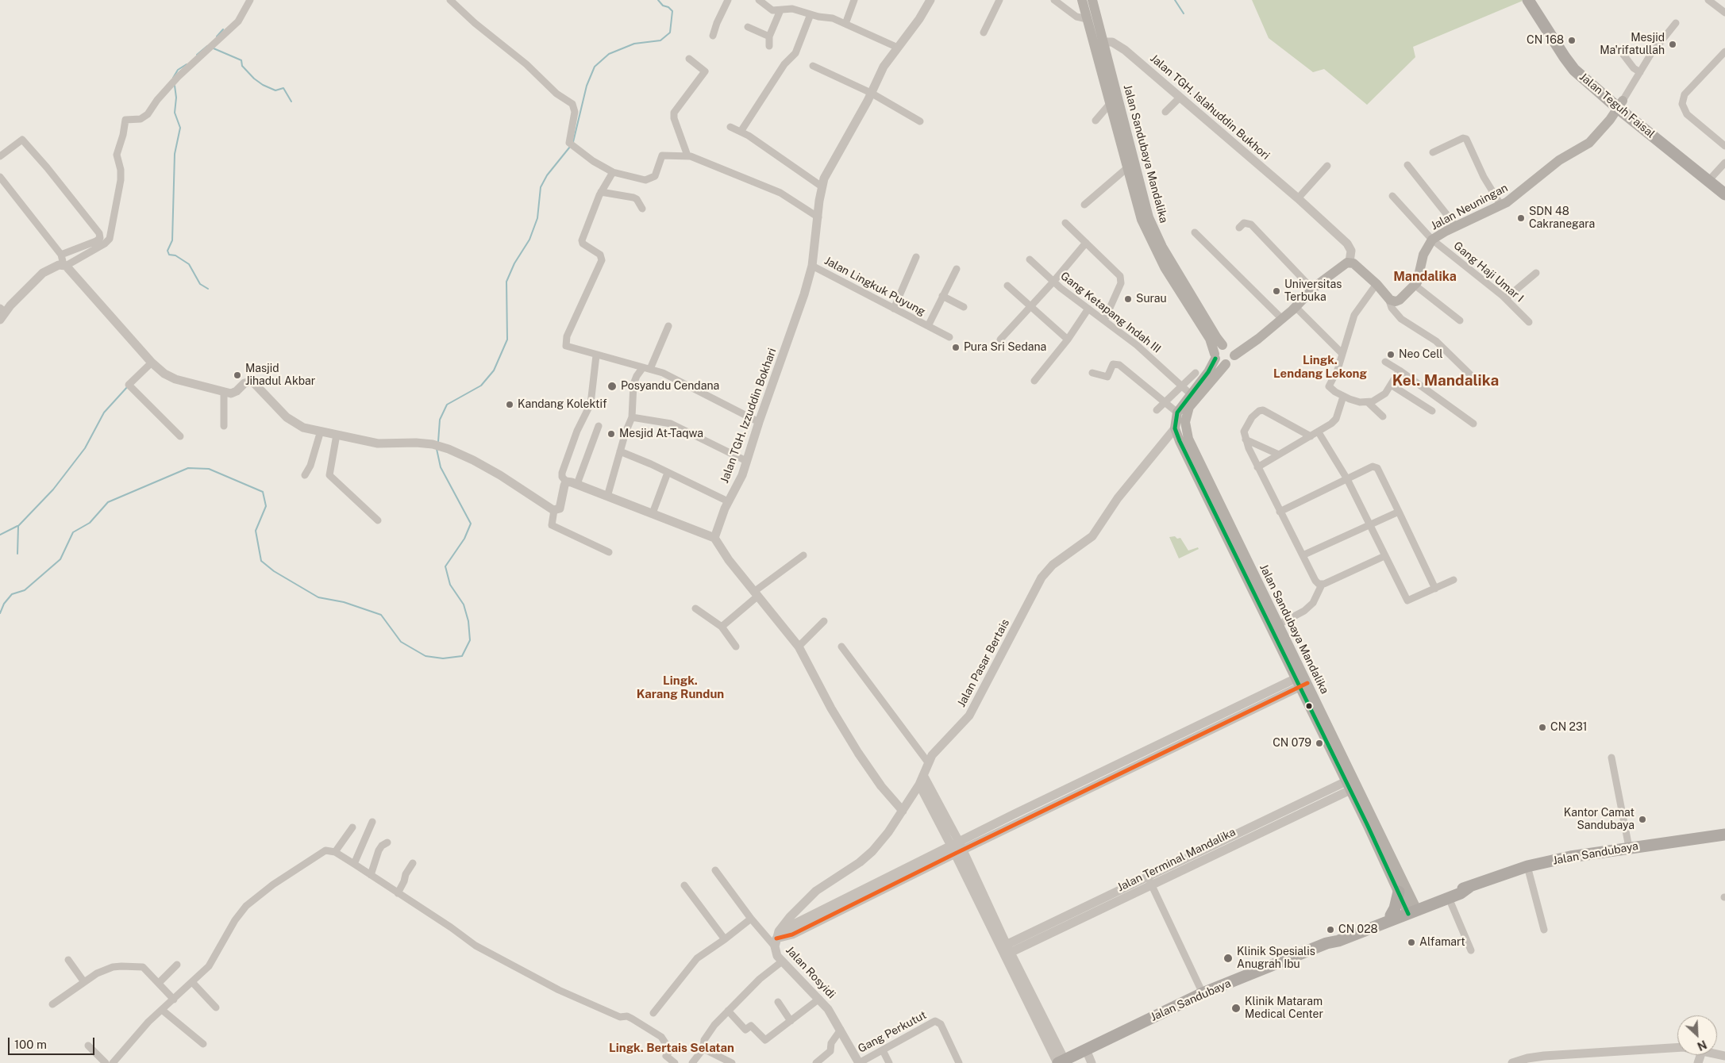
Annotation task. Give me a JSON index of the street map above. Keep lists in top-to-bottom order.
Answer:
{
  "streets": {
    "highway": ["Jalan Teguh Faisal", "Jalan Sandubaya"],
    "main road": ["Jalan Sandubaya Mandalika", "Jalan Neuningan"],
    "street": [
      "Jalan TGH. Islahuddin Bukhori",
      "Gang Haji Umar I",
      "Jalan Lingkuk Puyung",
      "Gang Ketapang Indah III",
      "Jalan TGH. Izzuddin Bokhari",
      "Jalan Pasar Bertais",
      "Jalan Terminal Mandalika",
      "Jalan Rosyidi",
      "Gang Perkutut"
    ]
  },
  "crossings": [
    ["Jalan Teguh Faisal", "Jalan Neuningan"],
    ["Jalan TGH. Islahuddin Bukhori", "Jalan Sandubaya Mandalika"],
    ["Jalan Sandubaya Mandalika", "Jalan Sandubaya"],
    ["Jalan Sandubaya Mandalika", "Jalan Terminal Mandalika"],
    ["Jalan Neuningan", "Gang Haji Umar I"],
    ["Jalan Lingkuk Puyung", "Jalan TGH. Izzuddin Bokhari"],
    ["Jalan Pasar Bertais", "Jalan Rosyidi"],
    ["Jalan Rosyidi", "Gang Perkutut"]
  ],
  "districts": [
    "Mandalika",
    "Lingk. Lendang Lekong",
    "Kel. Mandalika",
    "Lingk. Karang Rundun",
    "Lingk. Bertais Selatan"
  ],
  "places": [
    "CN 168",
    "Mesjid Ma'rifatullah",
    "SDN 48 Cakranegara",
    "Universitas Terbuka",
    "Surau",
    "Pura Sri Sedana",
    "Neo Cell",
    "Masjid Jihadul Akbar",
    "Posyandu Cendana",
    "Kandang Kolektif",
    "Mesjid At-Taqwa",
    "CN 231",
    "CN 079",
    "Kantor Camat Sandubaya",
    "CN 028",
    "Alfamart",
    "Klinik Spesialis Anugrah Ibu",
    "Klinik Mataram Medical Center"
  ],
  "scale_bar": "100 m",
  "north": "bottom right"
}
